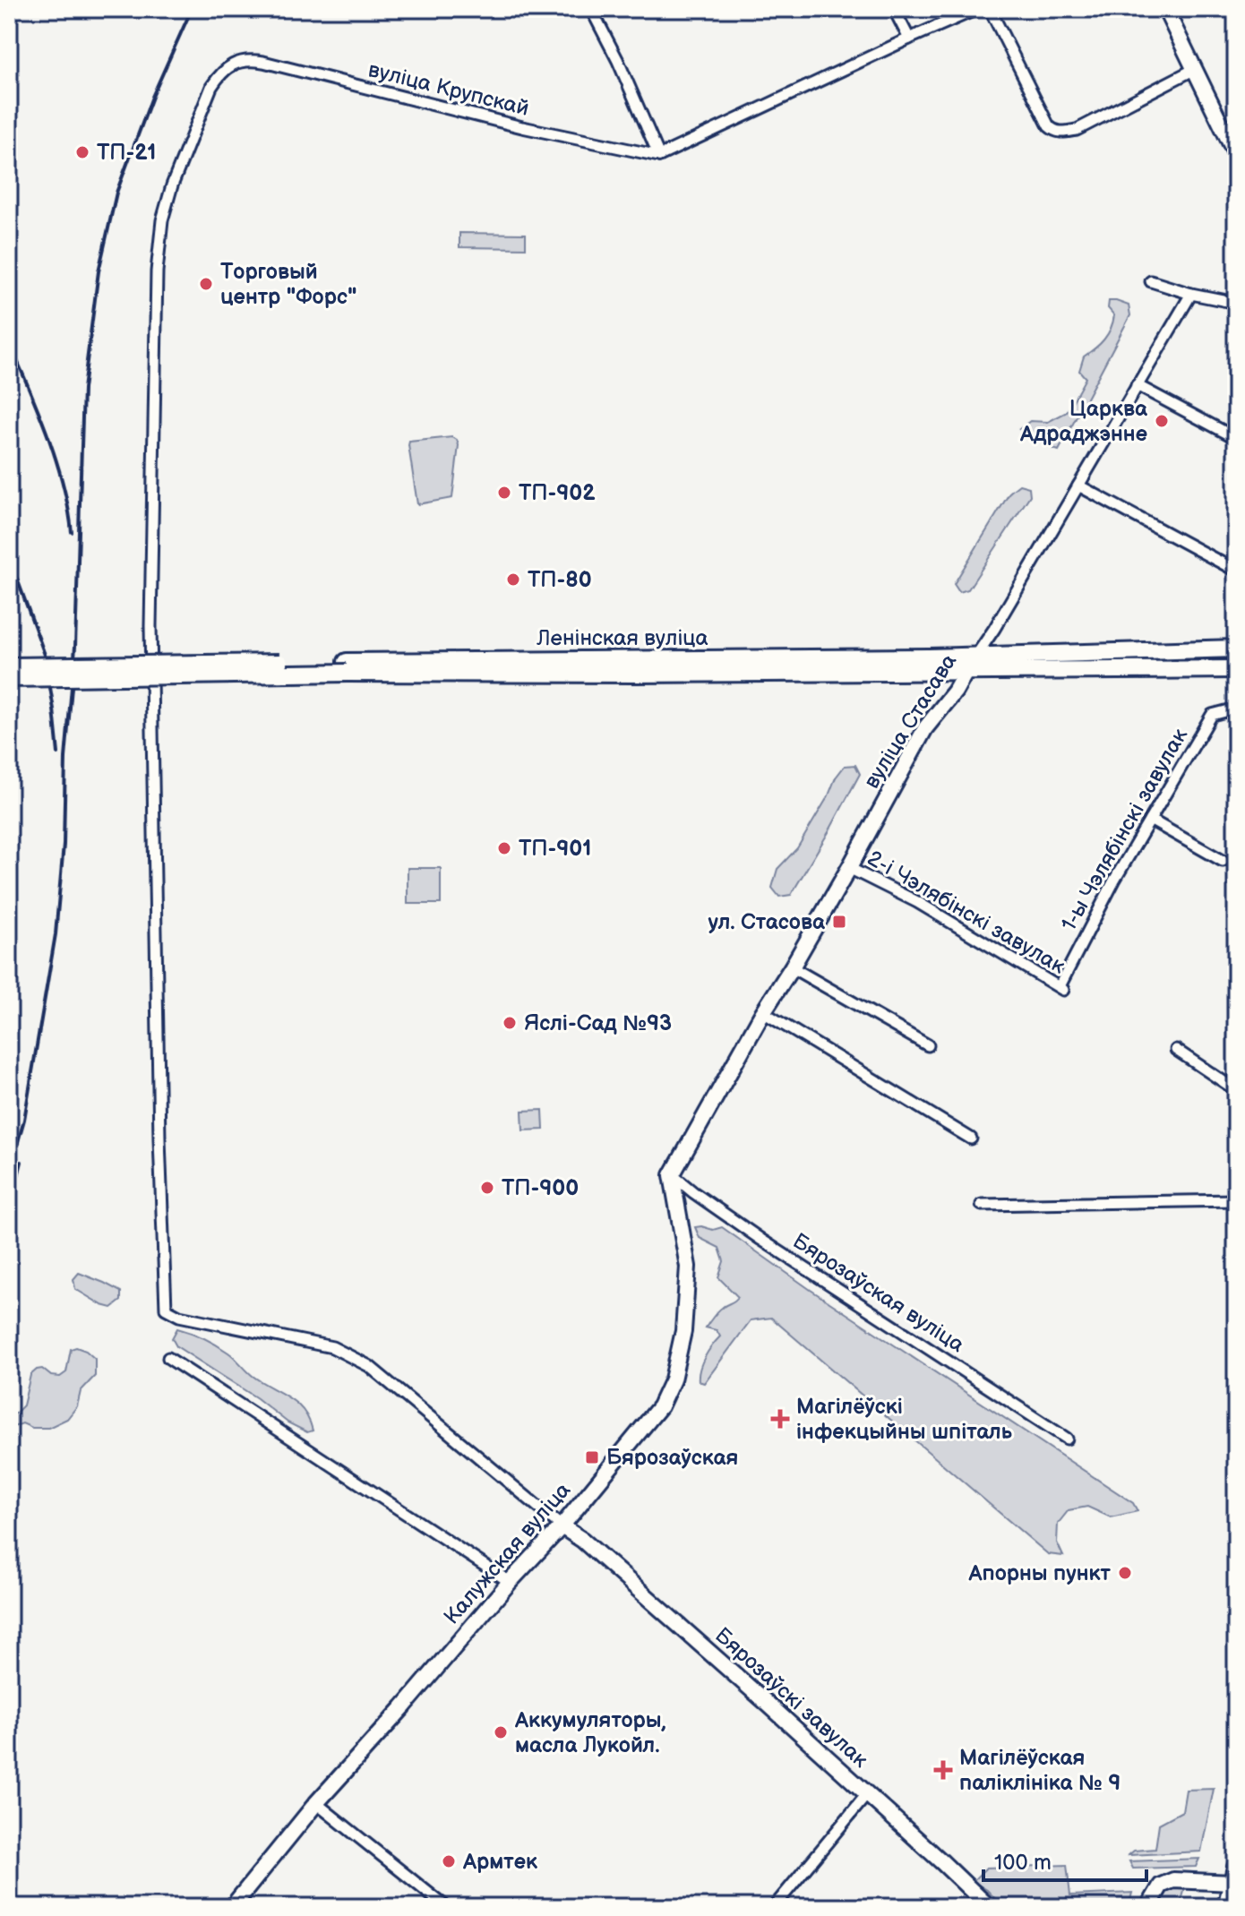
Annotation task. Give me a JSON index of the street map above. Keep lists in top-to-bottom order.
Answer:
{
  "streets": {
    "main road": ["Ленінская вуліца"],
    "street": [
      "вуліца Крупскай",
      "вуліца Стасава",
      "1-ы Чэлябінскі завулак",
      "2-і Чэлябінскі завулак",
      "Бярозаўская вуліца",
      "Калужская вуліца",
      "Бярозаўскі завулак"
    ]
  },
  "crossings": [
    ["вуліца Крупскай", "Калужская вуліца"],
    ["вуліца Крупскай", "Бярозаўскі завулак"],
    ["Ленінская вуліца", "вуліца Стасава"],
    ["вуліца Стасава", "2-і Чэлябінскі завулак"],
    ["вуліца Стасава", "Бярозаўская вуліца"],
    ["вуліца Стасава", "Калужская вуліца"],
    ["1-ы Чэлябінскі завулак", "2-і Чэлябінскі завулак"],
    ["Бярозаўская вуліца", "Калужская вуліца"],
    ["Калужская вуліца", "Бярозаўскі завулак"]
  ],
  "places": {
    "other": [
      "ТП-21",
      "Торговый центр \"Форс\"",
      "Царква Адраджэнне",
      "ТП-902",
      "ТП-80",
      "ТП-901",
      "Яслі-Сад №93",
      "ТП-900",
      "Апорны пункт",
      "Аккумуляторы, масла Лукойл.",
      "Армтек"
    ],
    "transit": ["ул. Стасова", "Бярозаўская"],
    "health": ["Магілёўскі інфекцыйны шпіталь", "Магілёўская паліклініка № 9"]
  },
  "scale_bar": "100 m"
}
